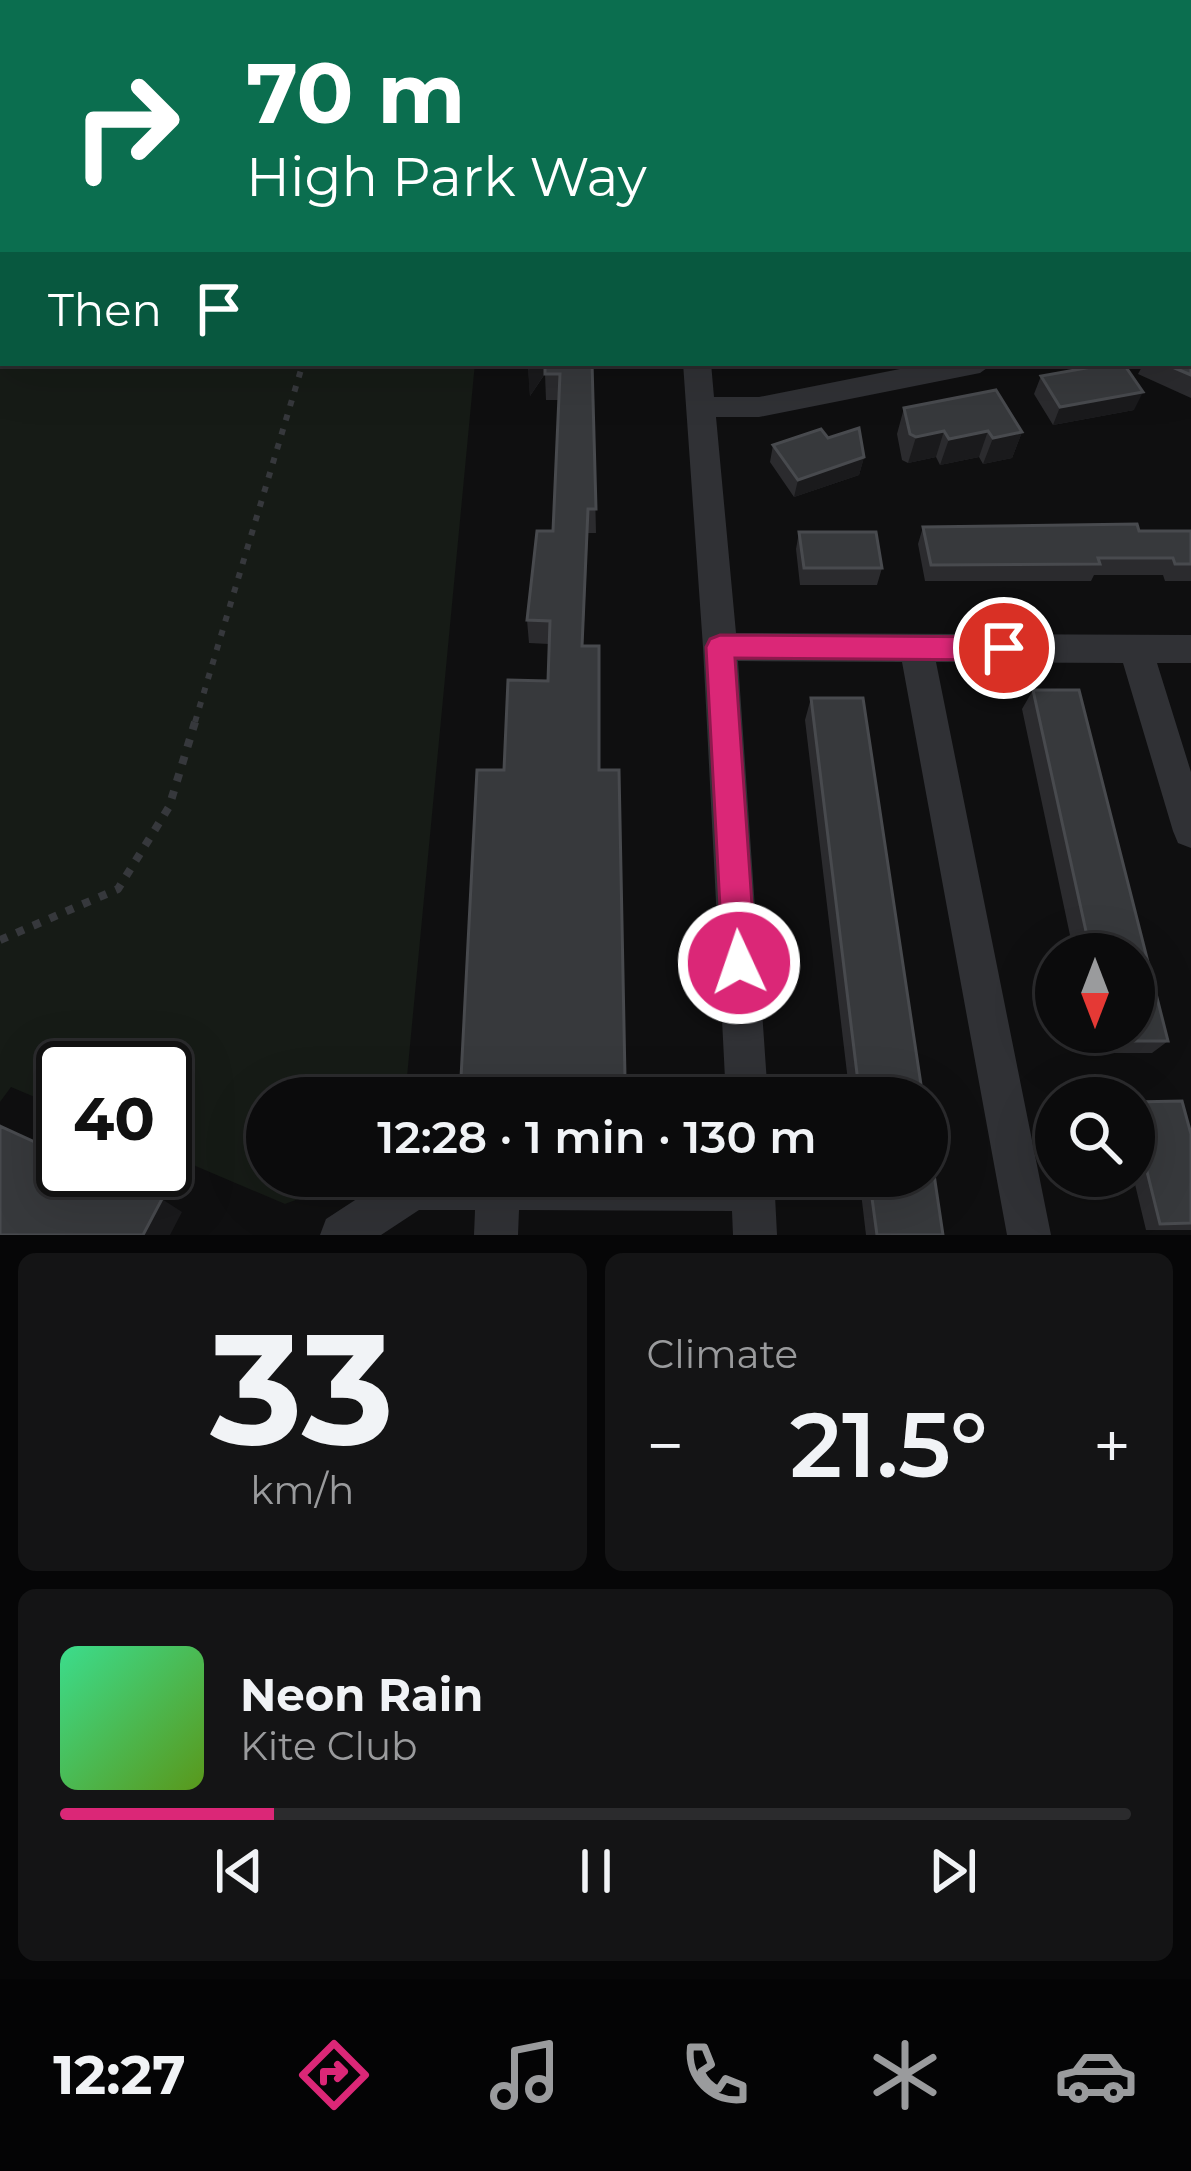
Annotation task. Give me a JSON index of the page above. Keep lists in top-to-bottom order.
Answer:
{
  "north": "bottom",
  "page": {
    "turn": ["70 m", "High Park Way"],
    "then": "Then",
    "limit": "40",
    "trip": "12:28 · 1 min · 130 m",
    "tile": [
      ["33", "km/h"],
      "Climate"
    ],
    "heat": ["−", "21.5°", "+"],
    "song": ["Neon Rain", "Kite Club"],
    "tabs": "12:27"
  }
}
